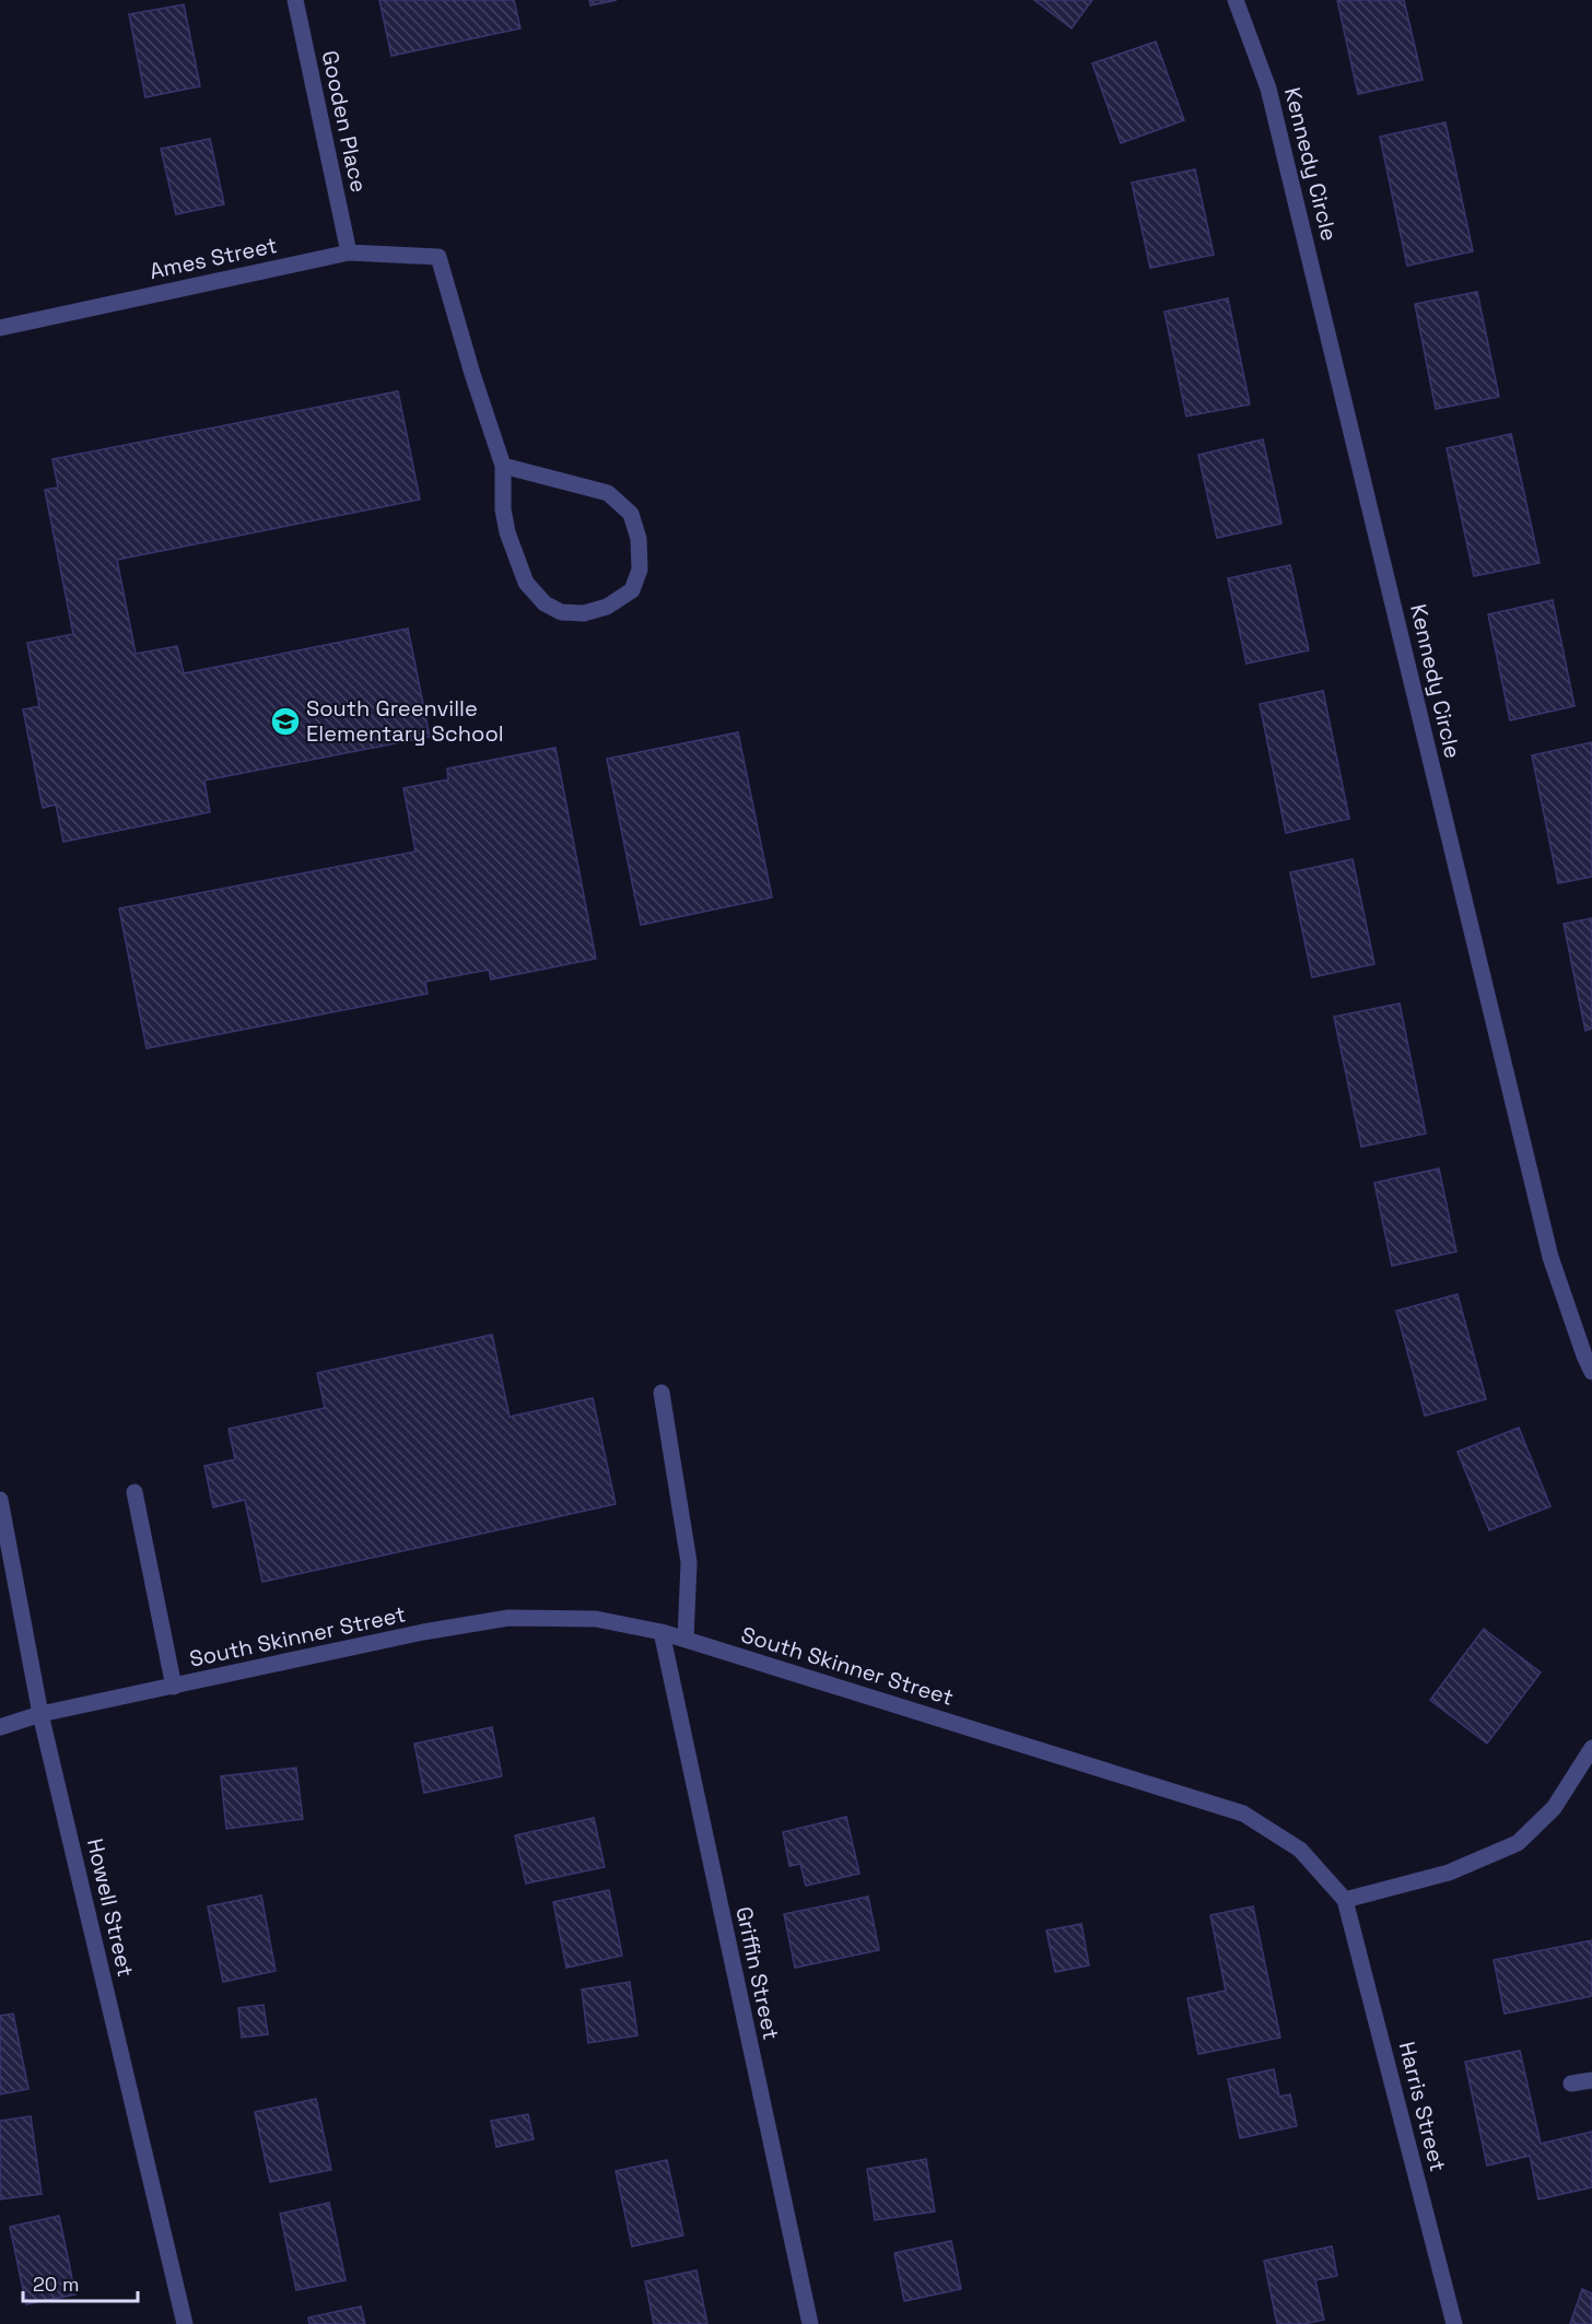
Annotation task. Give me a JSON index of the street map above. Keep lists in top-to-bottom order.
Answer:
{
  "streets": {
    "street": [
      "Gooden Place",
      "Kennedy Circle",
      "Ames Street",
      "South Skinner Street",
      "Howell Street",
      "Griffin Street",
      "Harris Street"
    ]
  },
  "crossings": [
    ["Gooden Place", "Ames Street"],
    ["South Skinner Street", "Howell Street"],
    ["South Skinner Street", "Griffin Street"],
    ["South Skinner Street", "Harris Street"]
  ],
  "places": {
    "school or university": ["South Greenville Elementary School"]
  },
  "scale_bar": "20 m"
}
